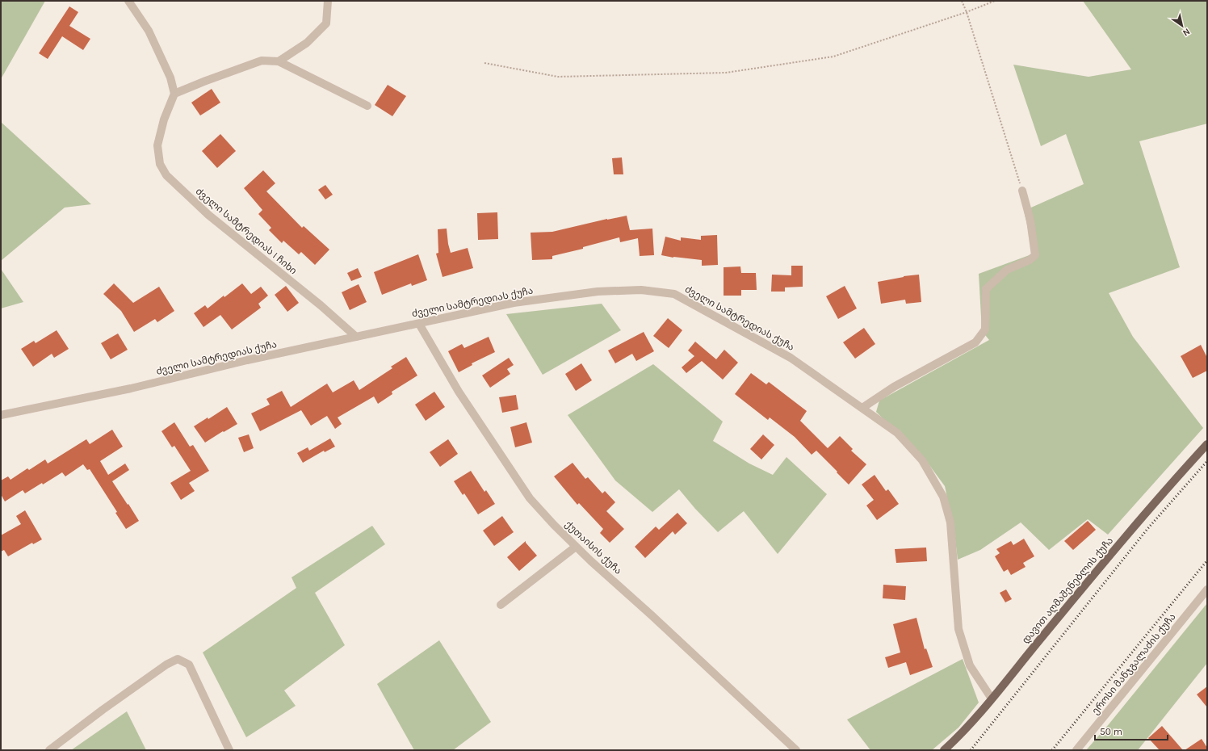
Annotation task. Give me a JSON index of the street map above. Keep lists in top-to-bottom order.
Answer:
{
  "streets": {
    "main road": ["დავით აღმაშენებლის ქუჩა"],
    "street": [
      "ძველი სამტრედიას I ჩიხი",
      "ძველი სამტრედიას ქუჩა",
      "ქუთაისის ქუჩა",
      "ეროსი მანჯგალაძის ქუჩა"
    ]
  },
  "crossings": [
    ["ძველი სამტრედიას I ჩიხი", "ძველი სამტრედიას ქუჩა"],
    ["ძველი სამტრედიას ქუჩა", "ქუთაისის ქუჩა"],
    ["ძველი სამტრედიას ქუჩა", "დავით აღმაშენებლის ქუჩა"]
  ],
  "scale_bar": "50 m",
  "north": "bottom right"
}
